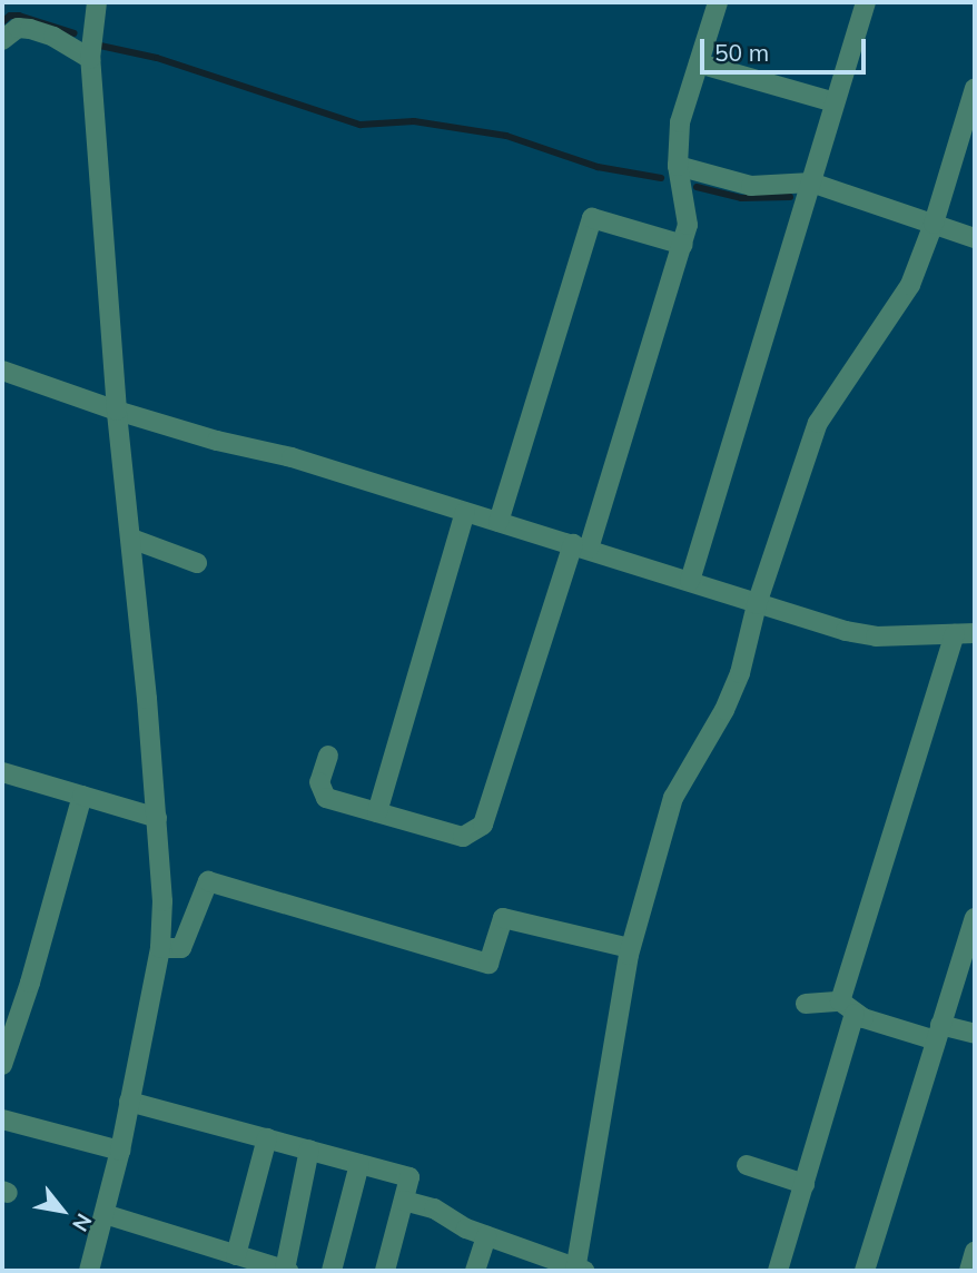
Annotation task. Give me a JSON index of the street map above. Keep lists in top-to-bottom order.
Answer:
{
  "scale_bar": "50 m",
  "north": "bottom right"
}
